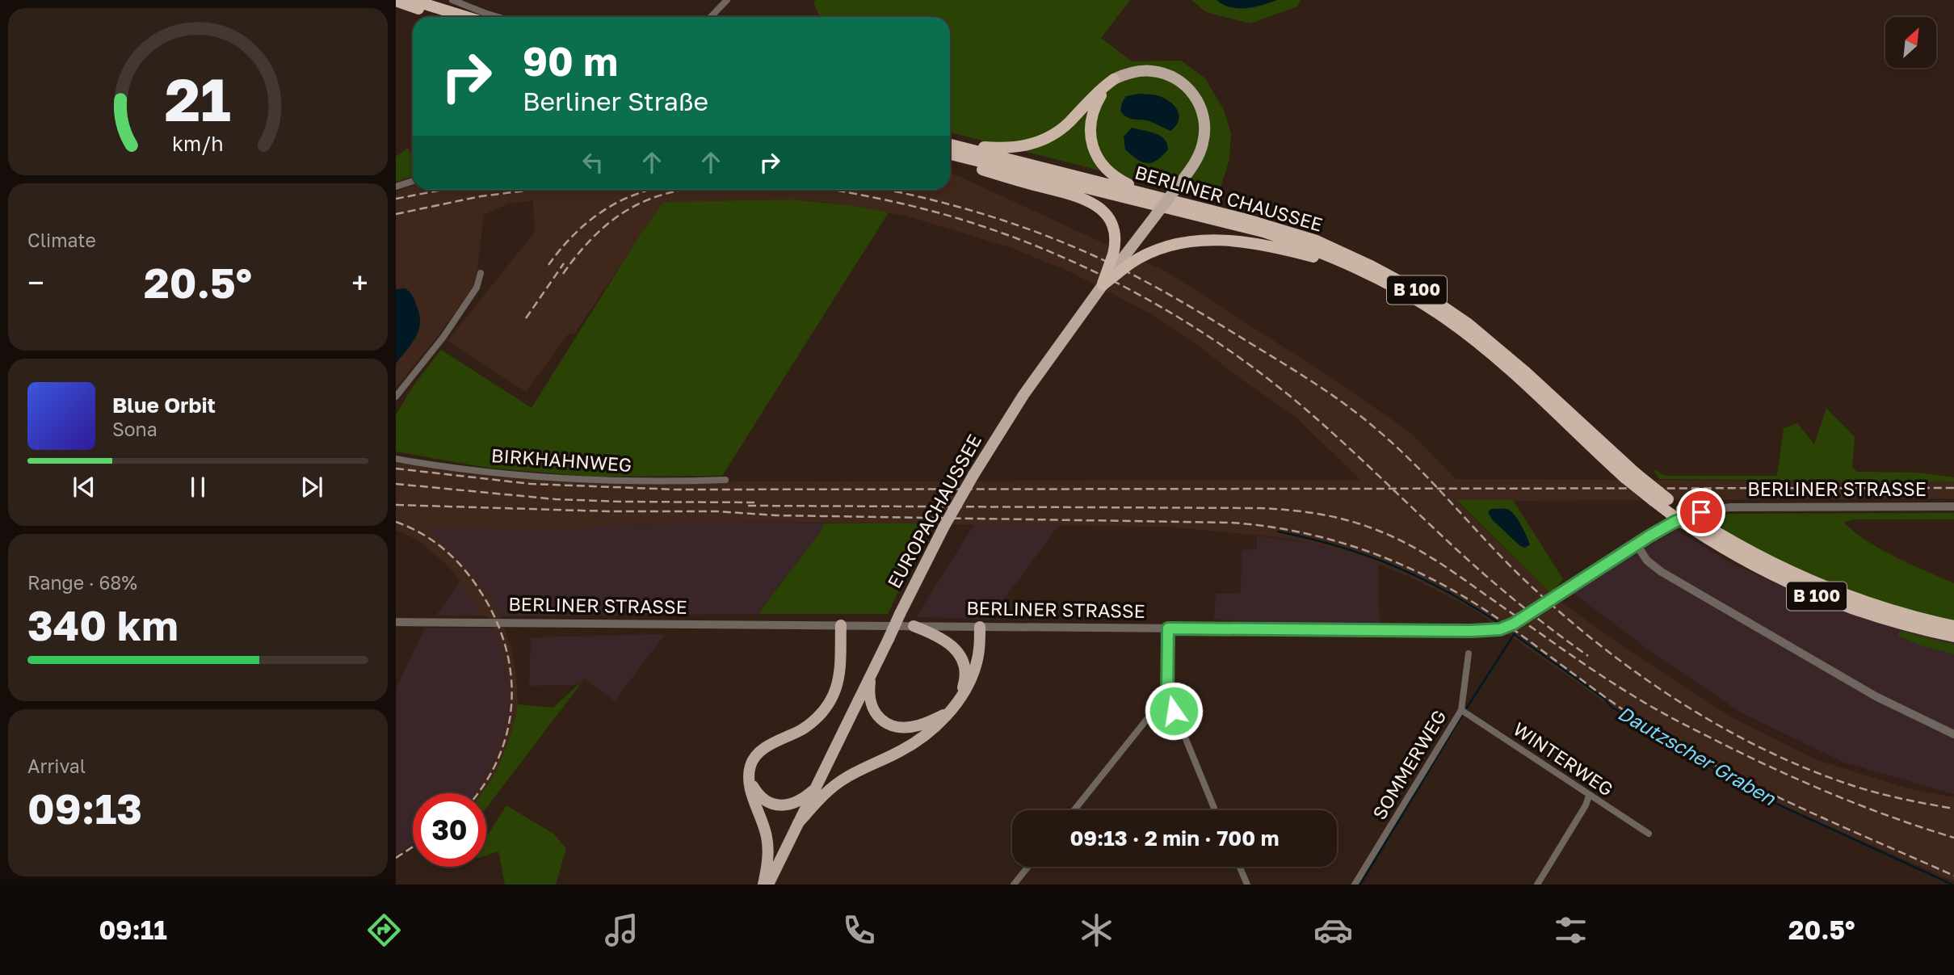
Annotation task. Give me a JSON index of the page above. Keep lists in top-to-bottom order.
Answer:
{
  "streets": {
    "highway": ["BERLINER CHAUSSEE", "B 100"],
    "main road": ["EUROPACHAUSSEE"],
    "street": [
      "BIRKHAHNWEG",
      "BERLINER STRASSE",
      "WINTERWEG",
      "SOMMERWEG"
    ]
  },
  "crossings": [
    ["BERLINER CHAUSSEE", "B 100"],
    ["WINTERWEG", "SOMMERWEG"]
  ],
  "water": ["Dautzscher Graben"],
  "north": "top right",
  "page": {
    "turn": ["90 m", "Berliner Straße"],
    "tile": [
      "Climate",
      ["Range · 68%", "340 km"],
      ["Arrival", "09:13"]
    ],
    "heat": ["−", "20.5°", "+"],
    "song": ["Blue Orbit", "Sona"],
    "limit": "30",
    "trip": "09:13 · 2 min · 700 m",
    "tabs": ["09:11", "20.5°"],
    "gauge": ["21", "km/h"]
  }
}
